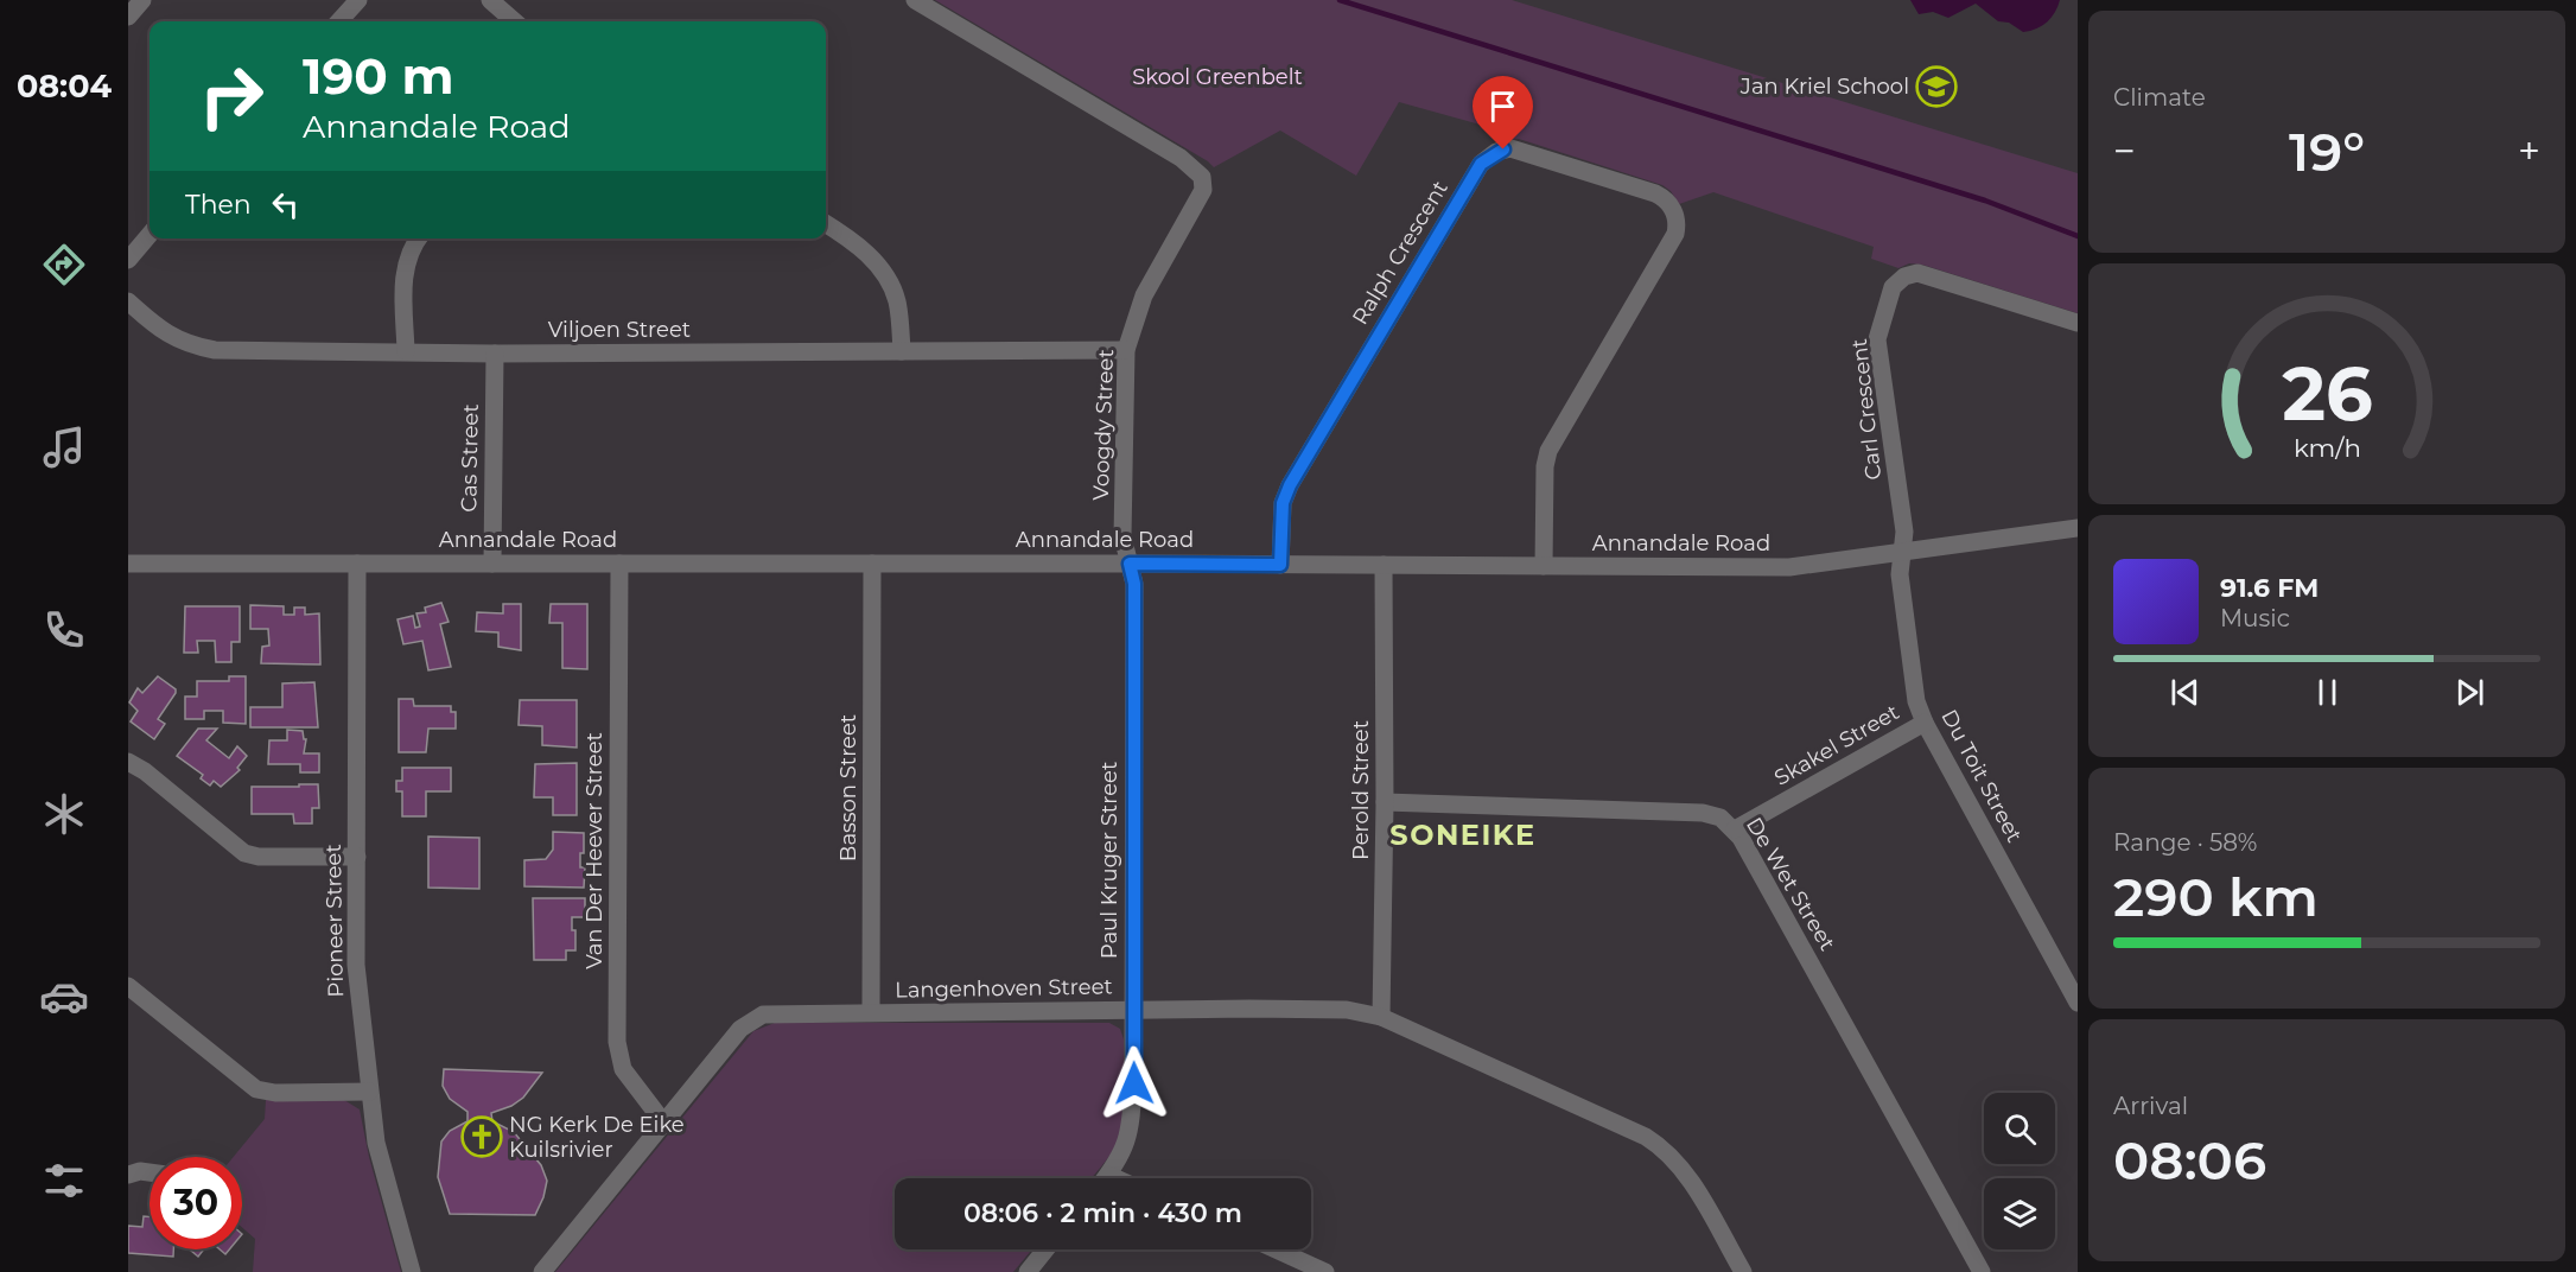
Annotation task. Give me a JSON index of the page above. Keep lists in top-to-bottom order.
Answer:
{
  "streets": {
    "street": [
      "Ralph Crescent",
      "Viljoen Street",
      "Carl Crescent",
      "Voogdy Street",
      "Cas Street",
      "Annandale Road",
      "Skakel Street",
      "Du Toit Street",
      "Basson Street",
      "Perold Street",
      "Van Der Heever Street",
      "Paul Kruger Street",
      "De Wet Street",
      "Pioneer Street",
      "Langenhoven Street"
    ]
  },
  "crossings": [
    ["Ralph Crescent", "Annandale Road"],
    ["Viljoen Street", "Voogdy Street"],
    ["Viljoen Street", "Cas Street"],
    ["Carl Crescent", "Annandale Road"],
    ["Carl Crescent", "Du Toit Street"],
    ["Voogdy Street", "Annandale Road"],
    ["Voogdy Street", "Paul Kruger Street"],
    ["Cas Street", "Annandale Road"],
    ["Annandale Road", "Du Toit Street"],
    ["Annandale Road", "Basson Street"],
    ["Annandale Road", "Perold Street"],
    ["Annandale Road", "Van Der Heever Street"],
    ["Annandale Road", "Paul Kruger Street"],
    ["Annandale Road", "Pioneer Street"],
    ["Skakel Street", "Du Toit Street"],
    ["Skakel Street", "De Wet Street"],
    ["Basson Street", "Langenhoven Street"],
    ["Perold Street", "De Wet Street"],
    ["Perold Street", "Langenhoven Street"],
    ["Van Der Heever Street", "Langenhoven Street"],
    ["Paul Kruger Street", "Langenhoven Street"]
  ],
  "districts": ["SONEIKE"],
  "parks": ["Skool Greenbelt"],
  "places": {
    "school or university": ["Jan Kriel School"],
    "church": ["NG Kerk De Eike Kuilsrivier"]
  },
  "page": {
    "tabs": "08:04",
    "tile": [
      "Climate",
      ["Range · 58%", "290 km"],
      ["Arrival", "08:06"]
    ],
    "turn": ["190 m", "Annandale Road"],
    "heat": ["−", "19°", "+"],
    "then": "Then",
    "song": ["91.6 FM", "Music"],
    "limit": "30",
    "trip": "08:06 · 2 min · 430 m",
    "gauge": ["26", "km/h"]
  }
}
